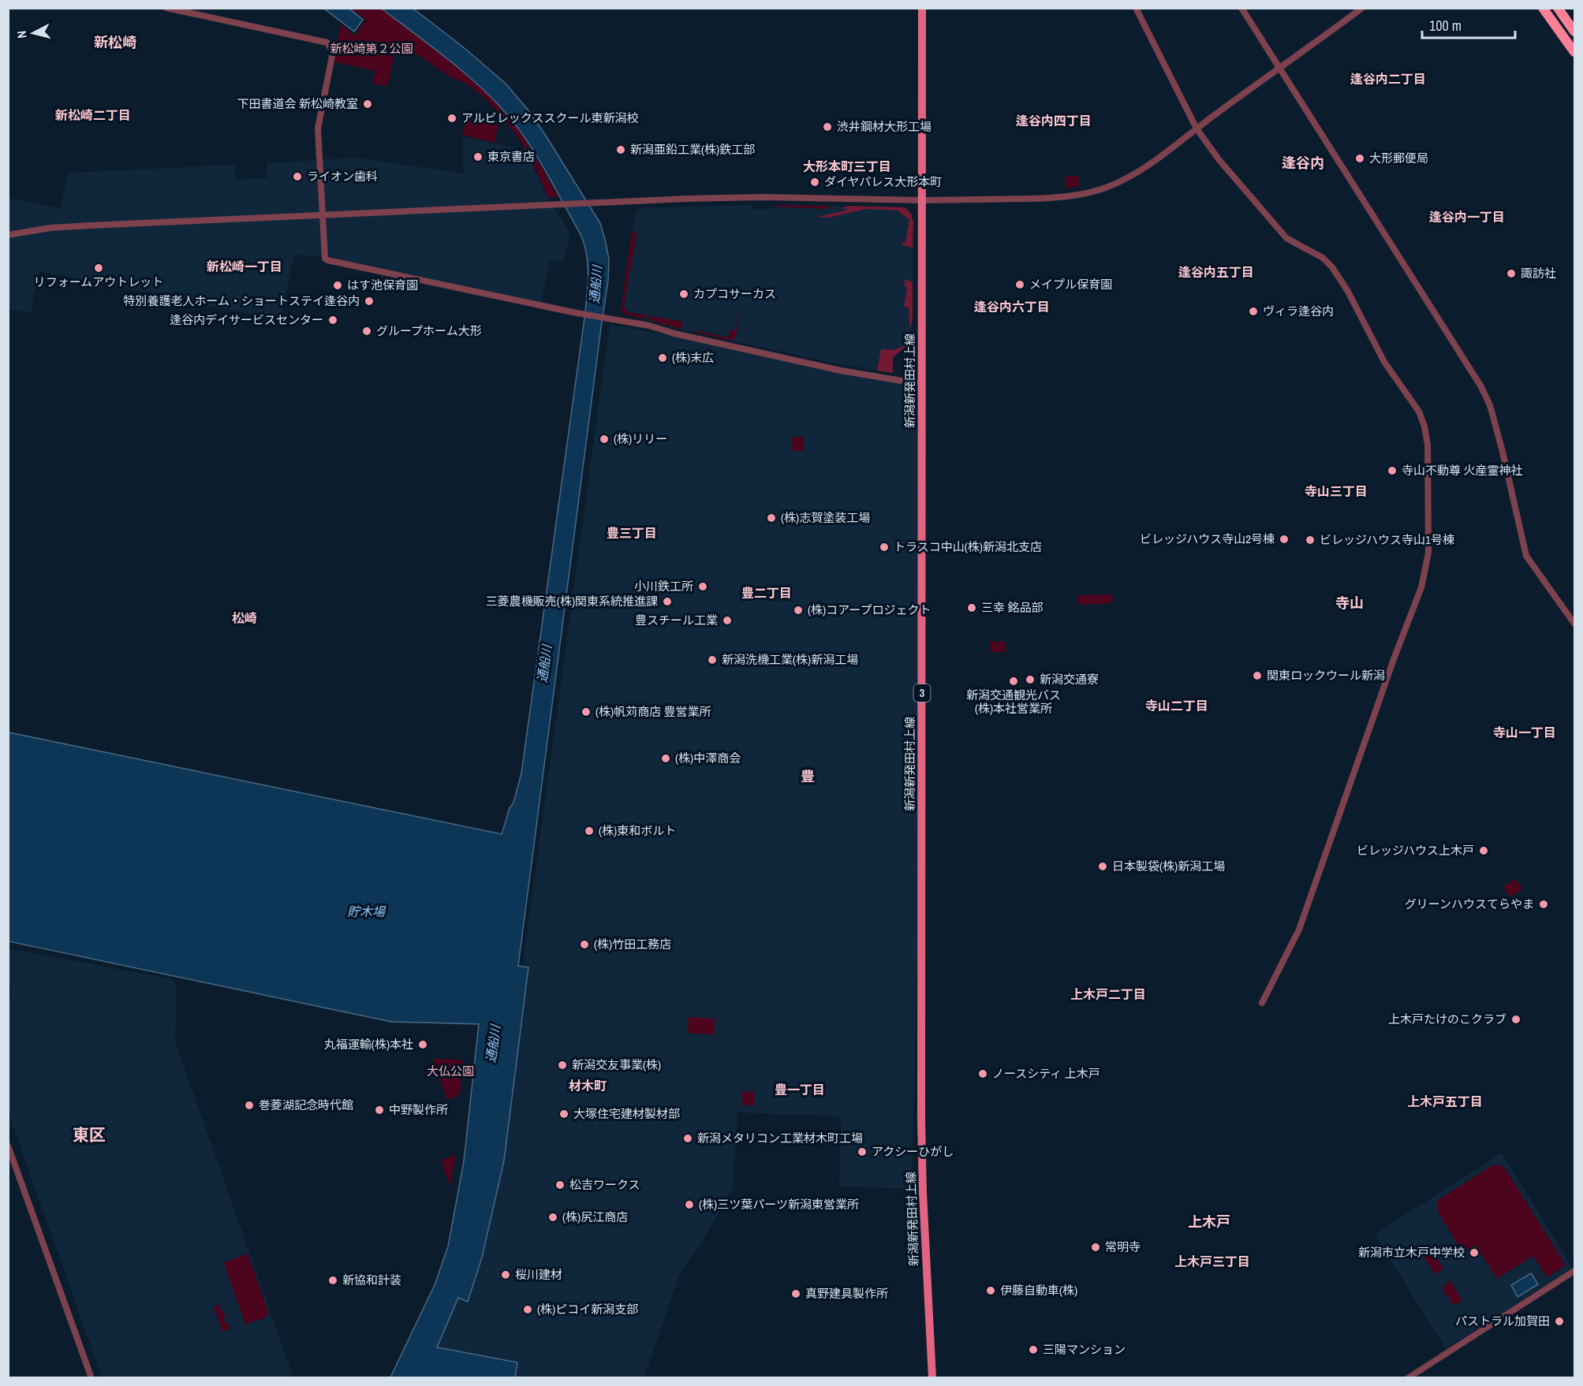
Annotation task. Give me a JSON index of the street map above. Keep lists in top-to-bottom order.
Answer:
{
  "streets": {
    "main road": ["新潟新発田村上線", "3"]
  },
  "districts": [
    "新松崎",
    "逢谷内二丁目",
    "新松崎二丁目",
    "逢谷内四丁目",
    "逢谷内",
    "大形本町三丁目",
    "逢谷内一丁目",
    "新松崎一丁目",
    "逢谷内五丁目",
    "逢谷内六丁目",
    "寺山三丁目",
    "豊三丁目",
    "豊二丁目",
    "寺山",
    "松崎",
    "寺山二丁目",
    "寺山一丁目",
    "豊",
    "上木戸二丁目",
    "材木町",
    "豊一丁目",
    "上木戸五丁目",
    "東区",
    "上木戸",
    "上木戸三丁目"
  ],
  "water": ["通船川", "貯木場"],
  "parks": ["新松崎第２公園", "大仏公園"],
  "places": [
    "下田書道会 新松崎教室",
    "アルビレックススクール東新潟校",
    "渋井鋼材大形工場",
    "新潟亜鉛工業(株)鉄工部",
    "東京書店",
    "大形郵便局",
    "ライオン歯科",
    "ダイヤパレス大形本町",
    "リフォームアウトレット",
    "諏訪社",
    "メイプル保育園",
    "はす池保育園",
    "カプコサーカス",
    "特別養護老人ホーム・ショートステイ逢谷内",
    "ヴィラ逢谷内",
    "逢谷内デイサービスセンター",
    "グループホーム大形",
    "(株)末広",
    "(株)リリー",
    "寺山不動尊 火産霊神社",
    "(株)志賀塗装工場",
    "ビレッジハウス寺山2号棟",
    "ビレッジハウス寺山1号棟",
    "トラスコ中山(株)新潟北支店",
    "小川鉄工所",
    "三菱農機販売(株)関東系統推進課",
    "三幸 銘品部",
    "(株)コアープロジェクト",
    "豊スチール工業",
    "新潟洗機工業(株)新潟工場",
    "関東ロックウール新潟",
    "新潟交通寮",
    "新潟交通観光バス (株)本社営業所",
    "(株)帆苅商店 豊営業所",
    "(株)中澤商会",
    "(株)東和ボルト",
    "ビレッジハウス上木戸",
    "日本製袋(株)新潟工場",
    "グリーンハウスてらやま",
    "(株)竹田工務店",
    "上木戸たけのこクラブ",
    "丸福運輸(株)本社",
    "新潟交友事業(株)",
    "ノースシティ 上木戸",
    "巻菱湖記念時代館",
    "中野製作所",
    "大塚住宅建材製材部",
    "新潟メタリコン工業材木町工場",
    "アクシーひがし",
    "松吉ワークス",
    "(株)三ツ葉パーツ新潟東営業所",
    "(株)尻江商店",
    "常明寺",
    "新潟市立木戸中学校",
    "桜川建材",
    "新協和計装",
    "伊藤自動車(株)",
    "真野建具製作所",
    "(株)ピコイ新潟支部",
    "パストラル加賀田",
    "三陽マンション"
  ],
  "scale_bar": "100 m",
  "north": "left"
}
